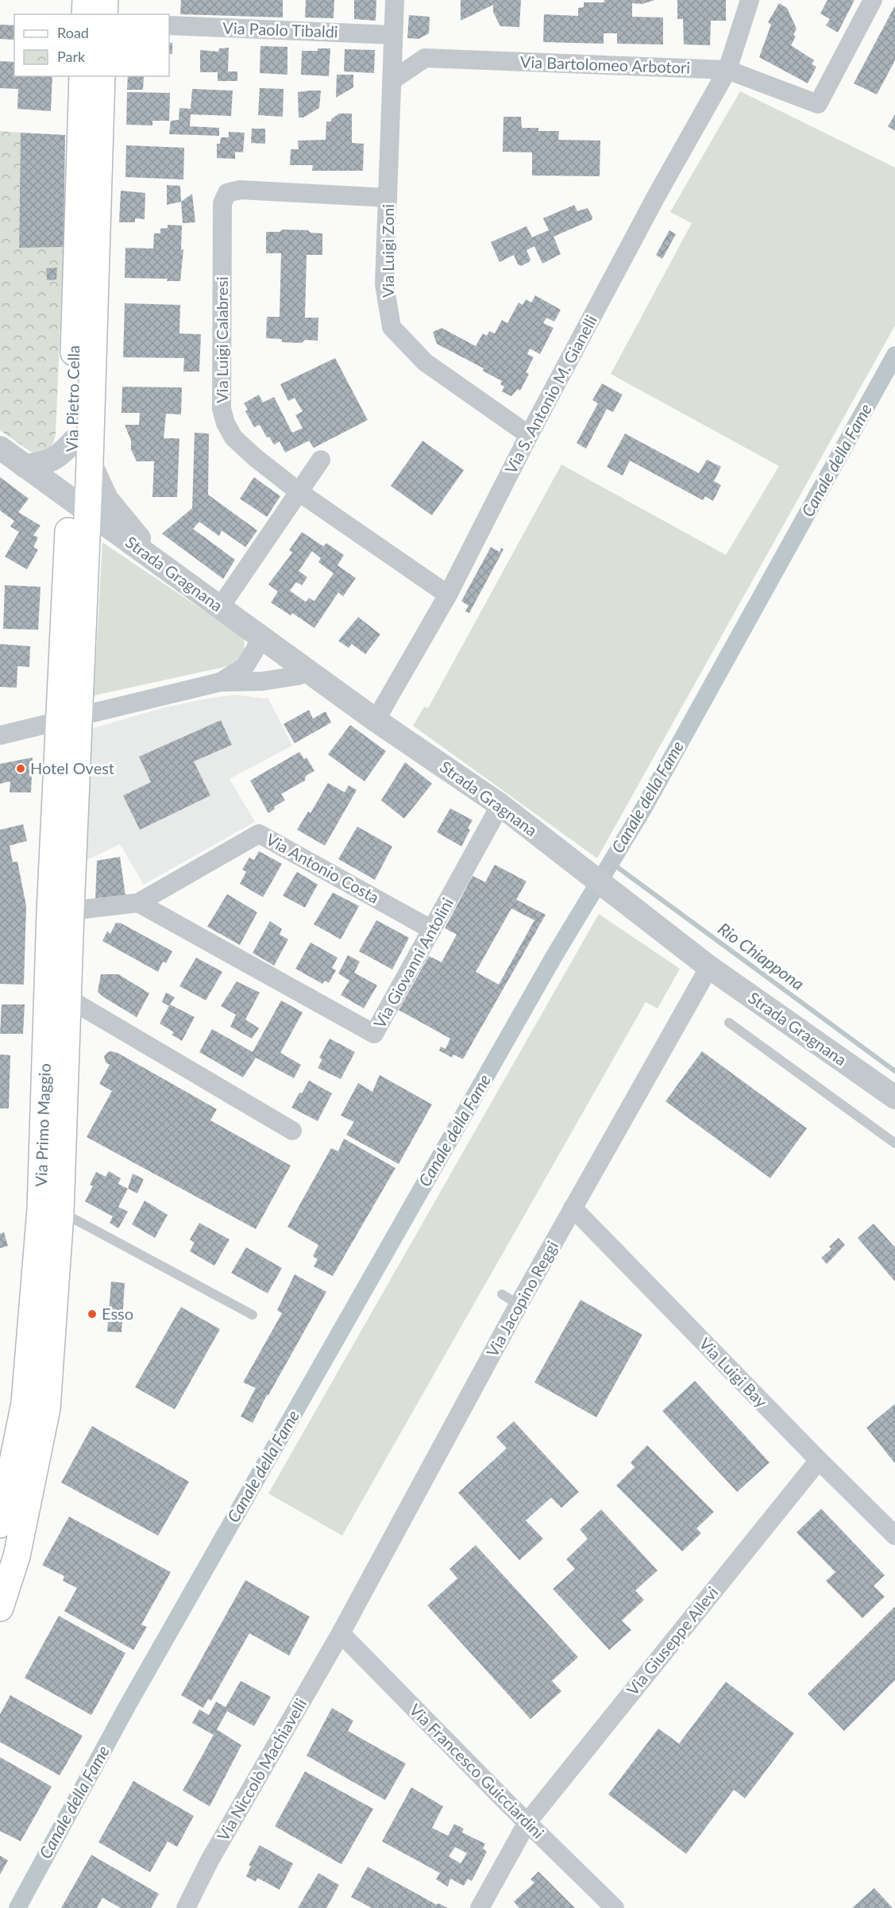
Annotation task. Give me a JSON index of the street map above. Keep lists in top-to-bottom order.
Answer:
{
  "streets": {
    "main road": ["Via Pietro Cella", "Via Primo Maggio"],
    "street": [
      "Via Paolo Tibaldi",
      "Via Bartolomeo Arbotori",
      "Via Luigi Zoni",
      "Via Luigi Calabresi",
      "Via S. Antonio M. Gianelli",
      "Strada Gragnana",
      "Via Antonio Costa",
      "Via Giovanni Antolini",
      "Via Jacopino Reggi",
      "Via Luigi Bay",
      "Via Giuseppe Allevi",
      "Via Niccolò Machiavelli",
      "Via Francesco Guicciardini"
    ]
  },
  "crossings": [
    ["Via Paolo Tibaldi", "Via Luigi Zoni"],
    ["Via Bartolomeo Arbotori", "Via Luigi Zoni"],
    ["Via Bartolomeo Arbotori", "Via S. Antonio M. Gianelli"],
    ["Via Luigi Zoni", "Via Luigi Calabresi"],
    ["Via Luigi Zoni", "Via S. Antonio M. Gianelli"],
    ["Via Luigi Calabresi", "Via S. Antonio M. Gianelli"],
    ["Via S. Antonio M. Gianelli", "Strada Gragnana"],
    ["Via Pietro Cella", "Strada Gragnana"],
    ["Via Pietro Cella", "Via Primo Maggio"],
    ["Strada Gragnana", "Via Giovanni Antolini"],
    ["Strada Gragnana", "Via Jacopino Reggi"],
    ["Via Antonio Costa", "Via Giovanni Antolini"],
    ["Via Jacopino Reggi", "Via Luigi Bay"],
    ["Via Jacopino Reggi", "Via Niccolò Machiavelli"],
    ["Via Jacopino Reggi", "Via Francesco Guicciardini"],
    ["Via Luigi Bay", "Via Giuseppe Allevi"],
    ["Via Giuseppe Allevi", "Via Francesco Guicciardini"],
    ["Via Niccolò Machiavelli", "Via Francesco Guicciardini"]
  ],
  "water": ["Canale della Fame", "Rio Chiappona"],
  "places": ["Hotel Ovest", "Esso"],
  "legend": ["Road", "Park"]
}
